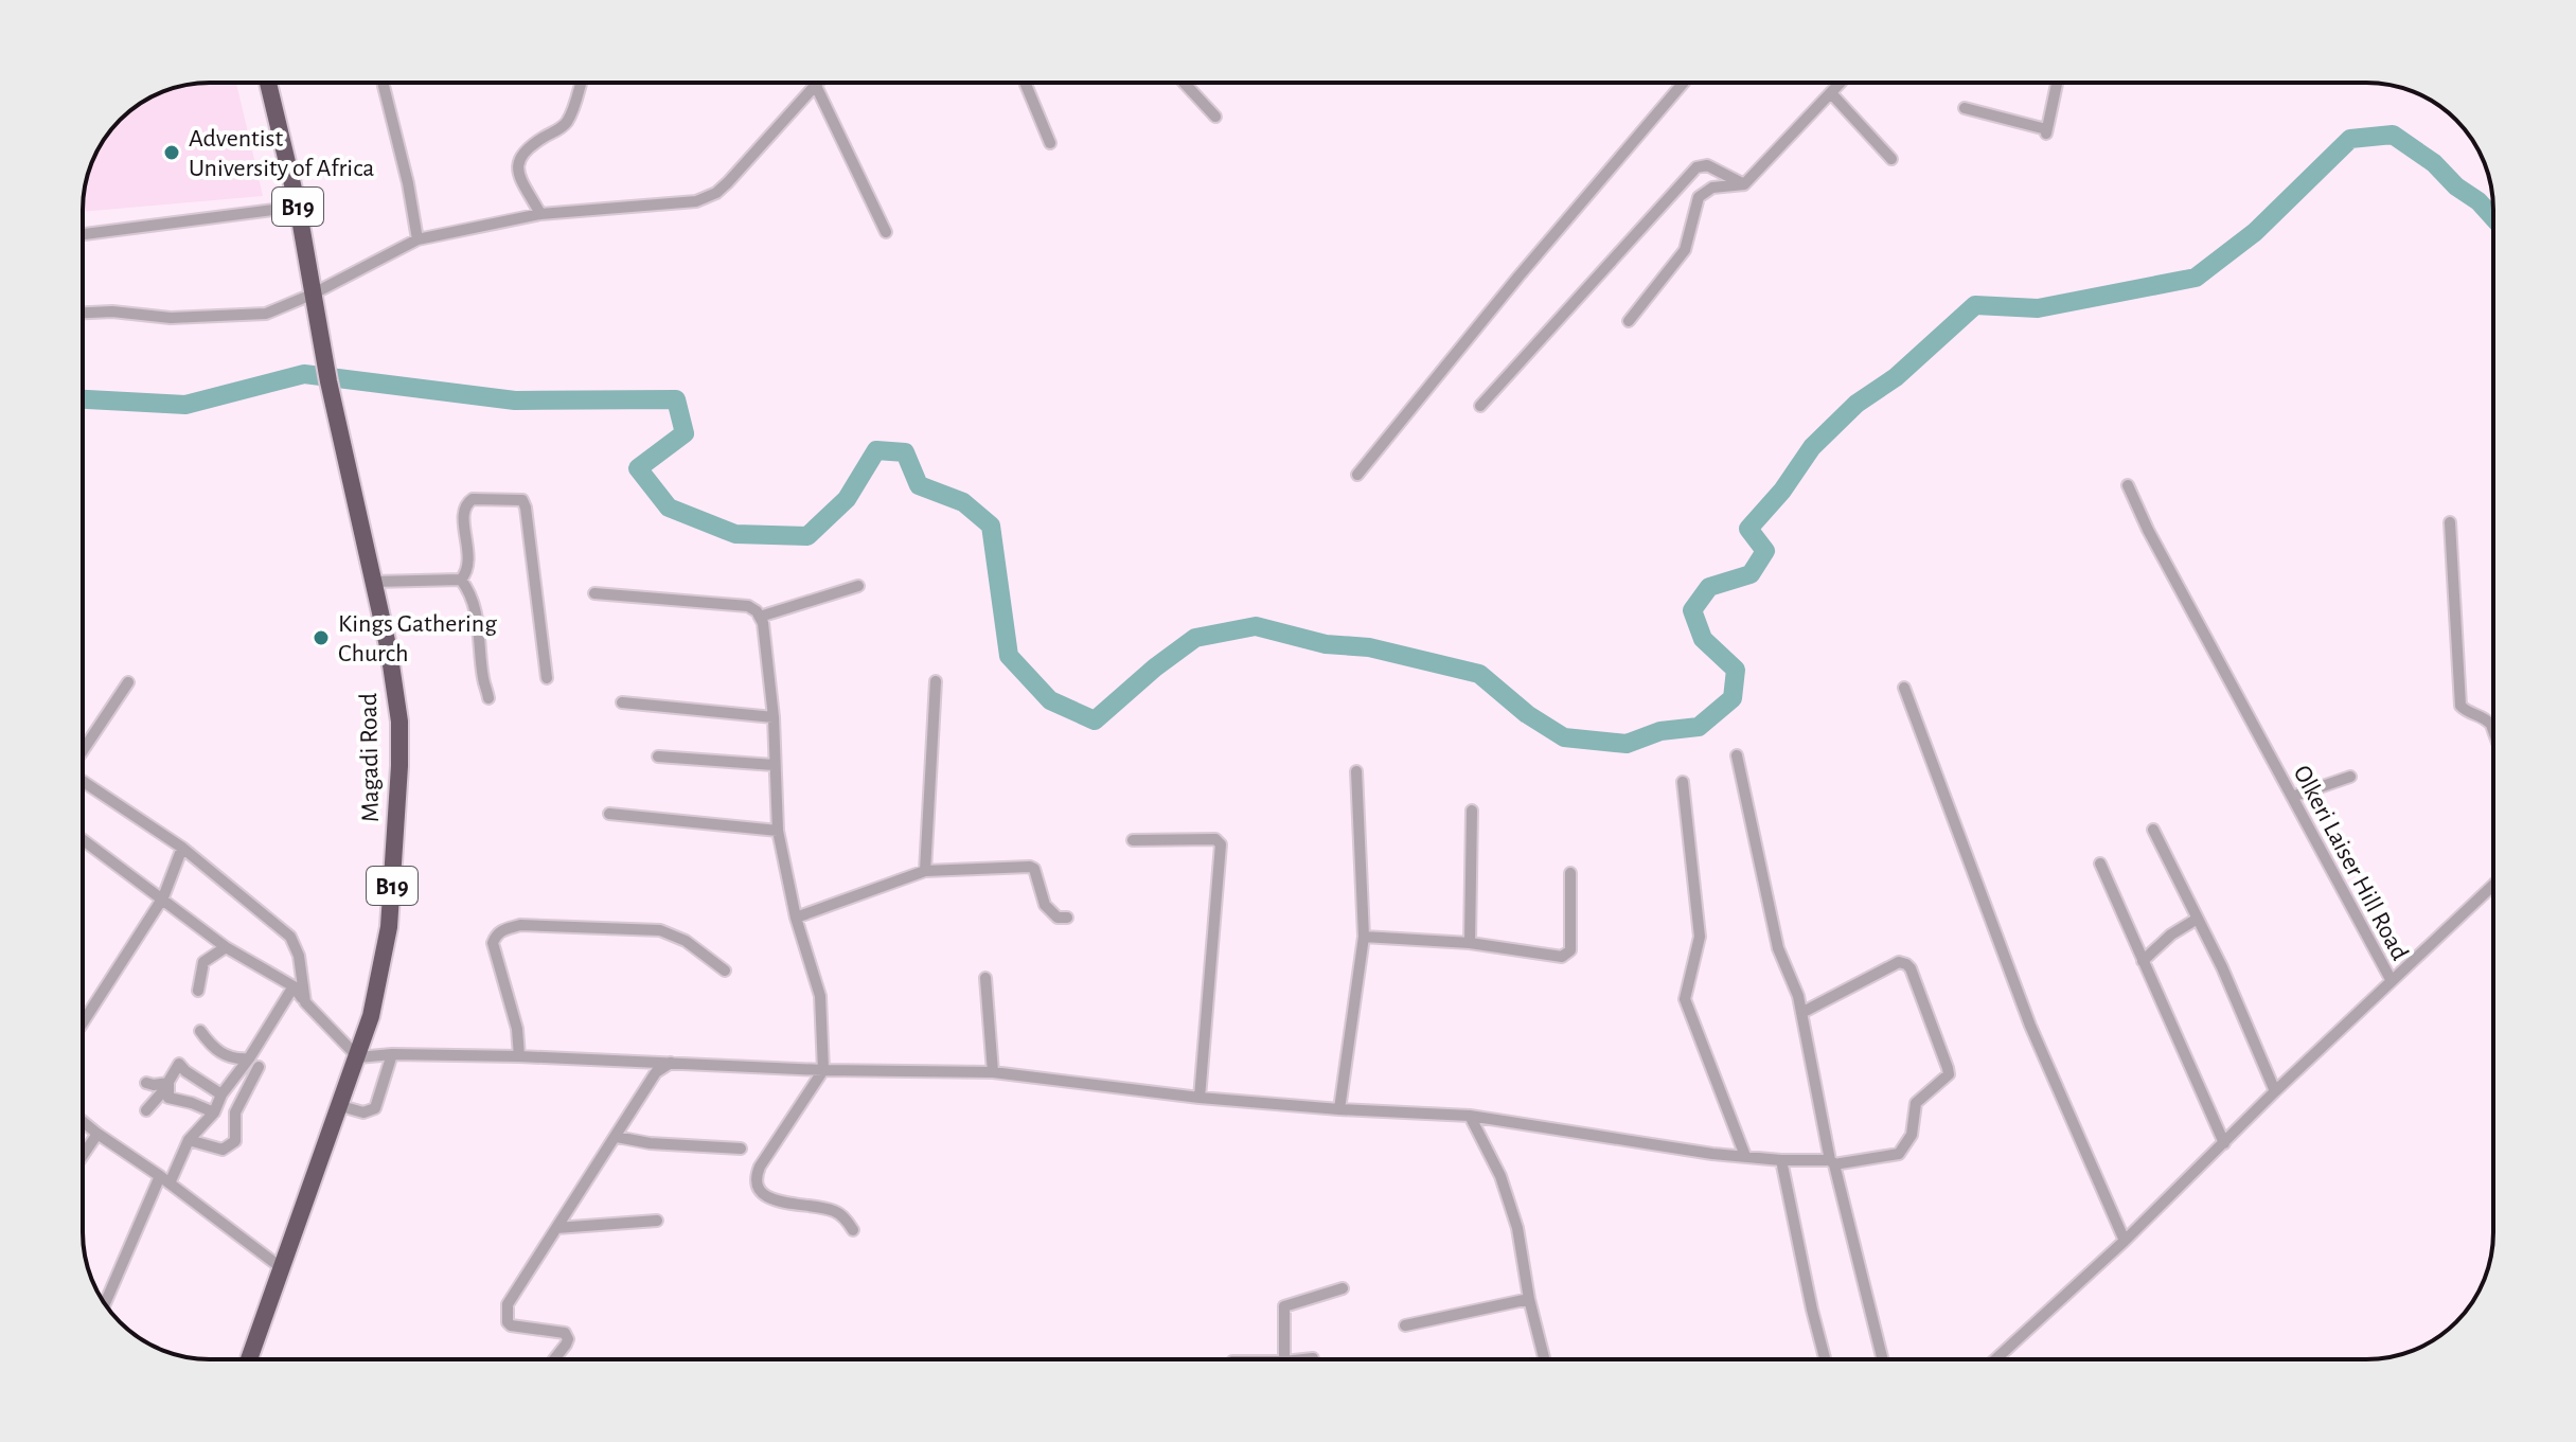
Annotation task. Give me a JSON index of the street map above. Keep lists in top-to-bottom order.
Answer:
{
  "streets": {
    "highway": ["B19", "Magadi Road"],
    "street": ["Olkeri Laiser Hill Road"]
  },
  "places": ["Adventist University of Africa", "Kings Gathering Church"]
}
